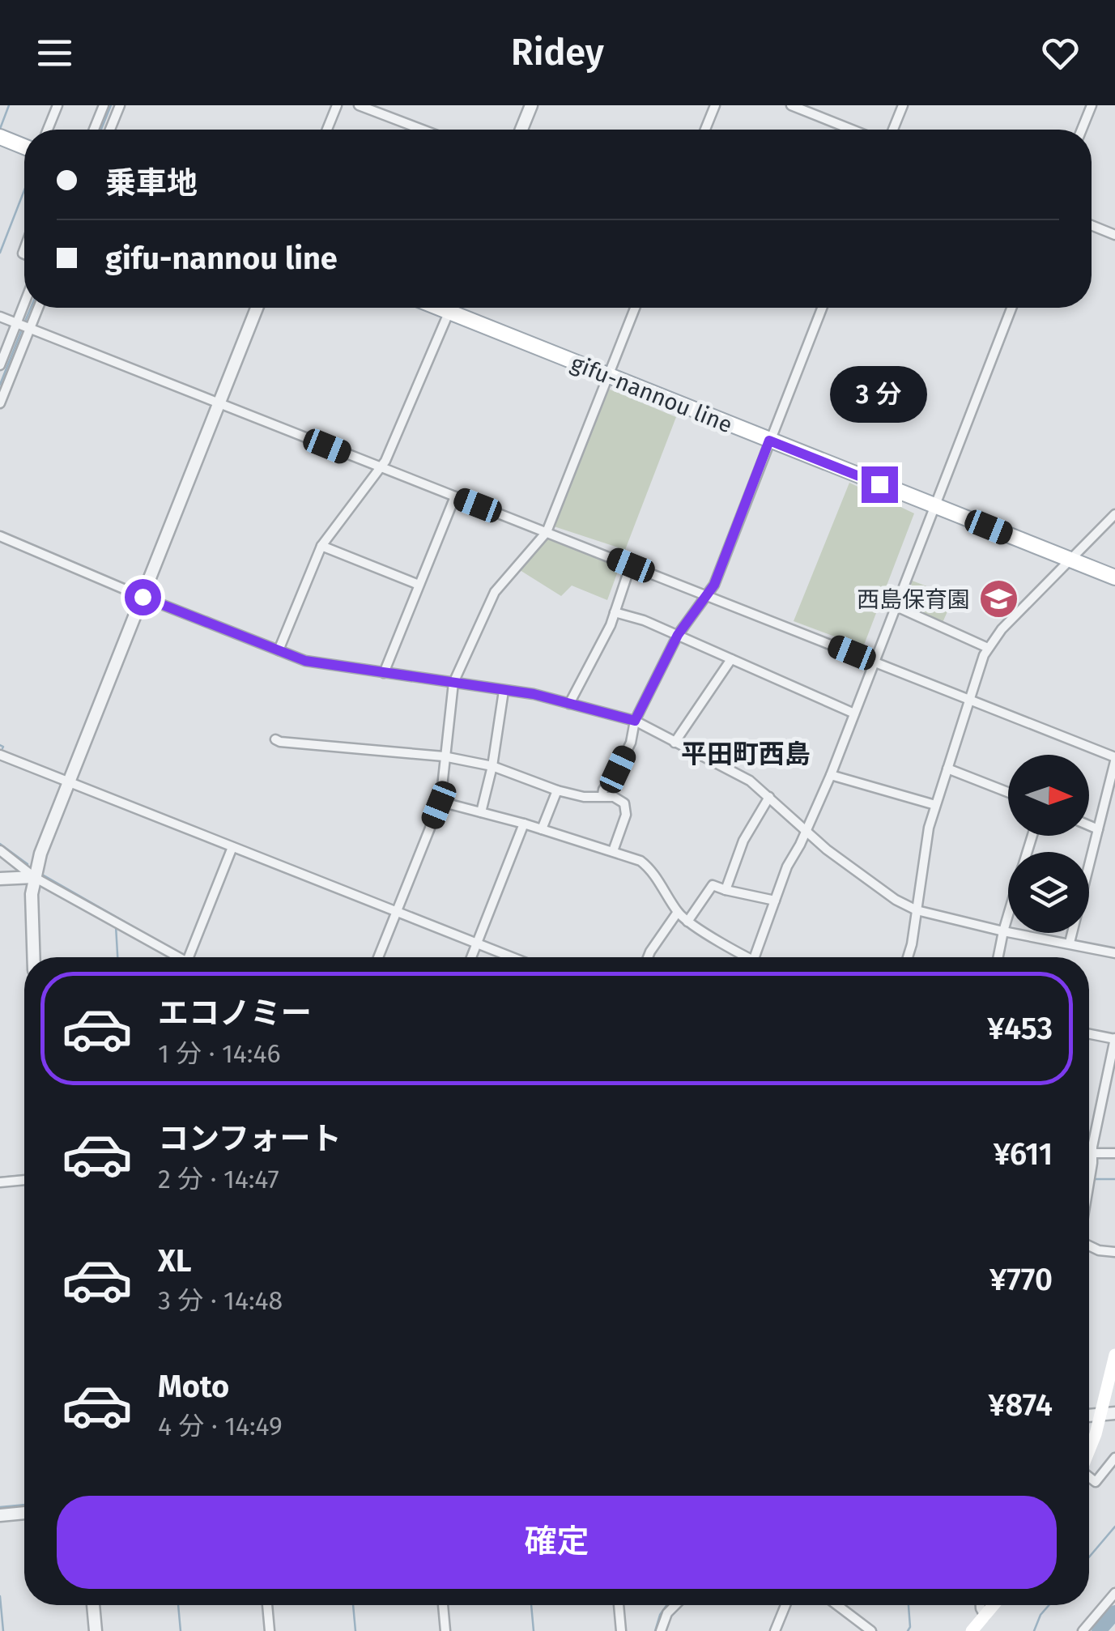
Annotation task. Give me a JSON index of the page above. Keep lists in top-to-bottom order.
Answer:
{
  "streets": {
    "main road": ["gifu-nannou line"]
  },
  "districts": ["平田町西島"],
  "places": {
    "school or university": ["西島保育園"]
  },
  "north": "right",
  "page": {
    "header": "Ridey",
    "banner": ["乗車地", "gifu-nannou line"],
    "bubble": "3 分",
    "list": [
      {
        "name": "エコノミー",
        "note": "1 分 · 14:46",
        "value": "¥453"
      },
      {
        "name": "コンフォート",
        "note": "2 分 · 14:47",
        "value": "¥611"
      },
      {
        "name": "XL",
        "note": "3 分 · 14:48",
        "value": "¥770"
      },
      {
        "name": "Moto",
        "note": "4 分 · 14:49",
        "value": "¥874"
      }
    ],
    "buttons": "確定"
  }
}
